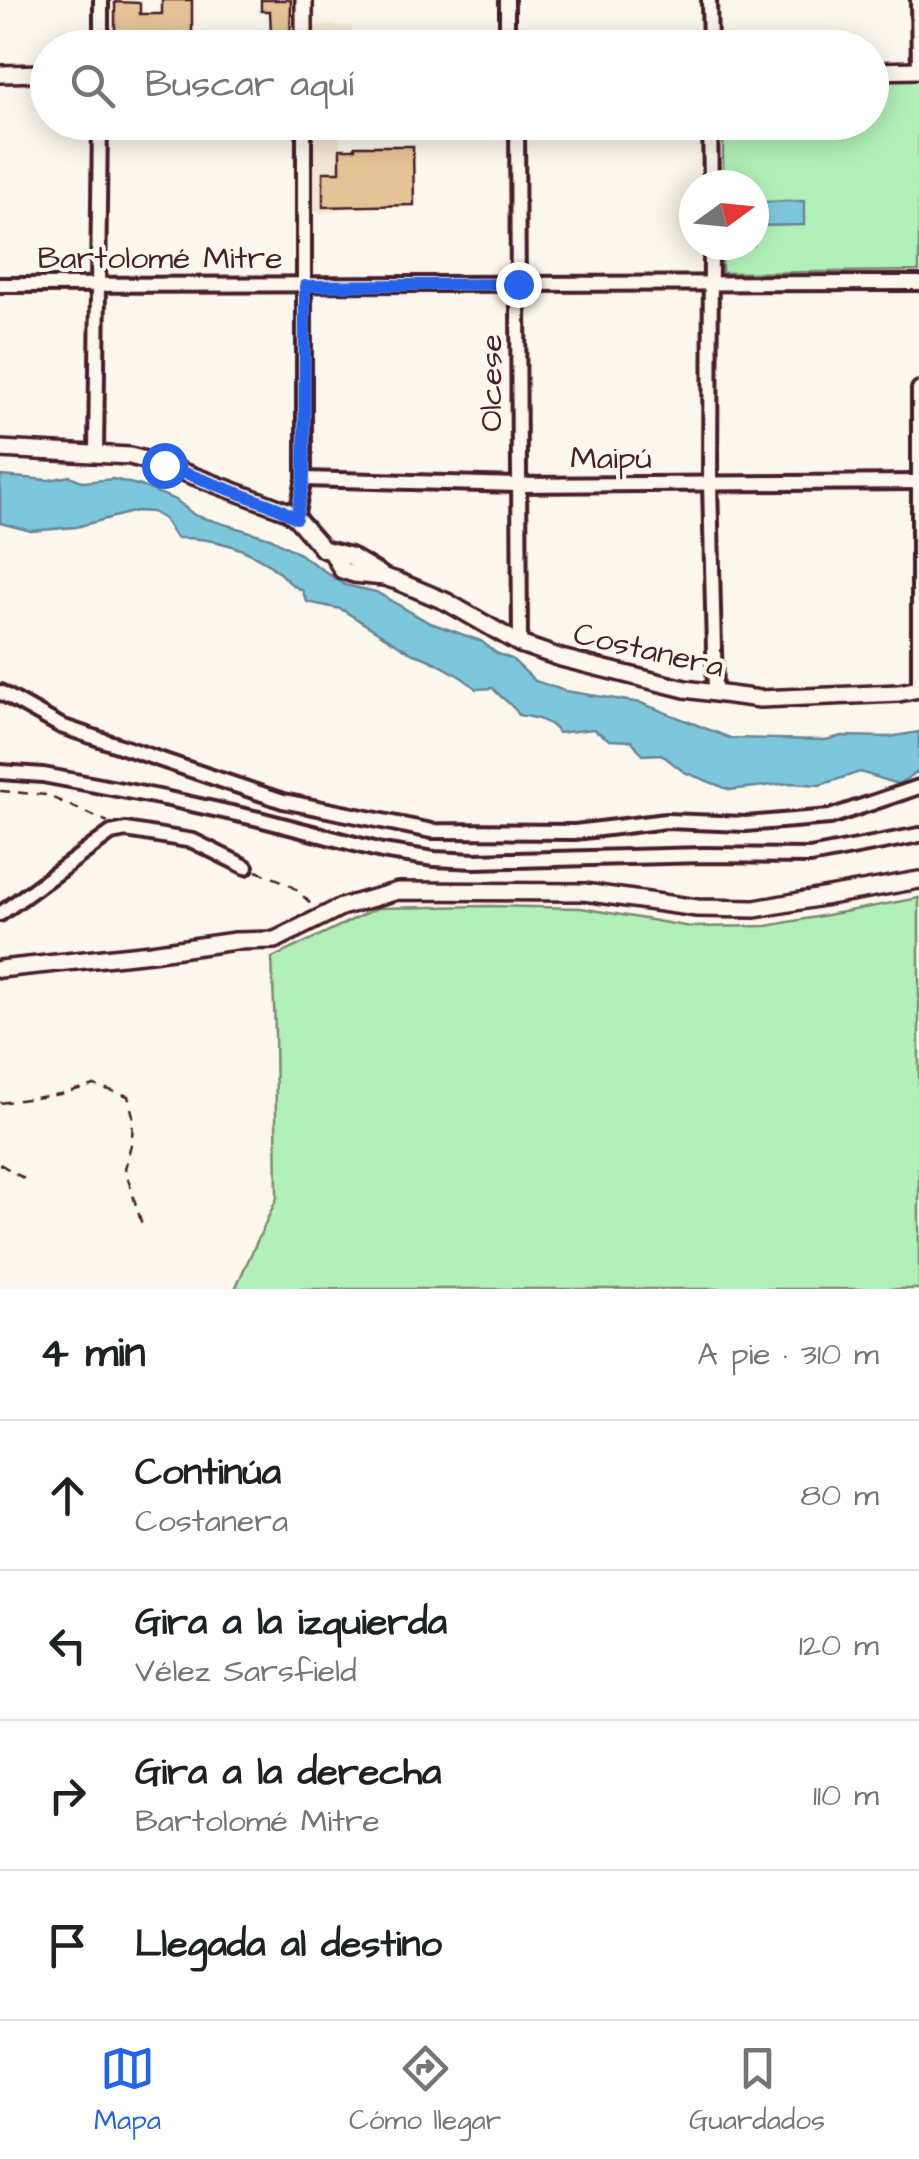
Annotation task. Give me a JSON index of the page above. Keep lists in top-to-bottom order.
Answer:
{
  "streets": {
    "street": [
      "Bartolomé Mitre",
      "Olcese",
      "Maipú",
      "Costanera"
    ]
  },
  "crossings": [
    ["Bartolomé Mitre", "Olcese"],
    ["Olcese", "Maipú"],
    ["Olcese", "Costanera"]
  ],
  "north": "right",
  "page": {
    "search": "Buscar aquí",
    "heading": ["4 min", "A pie · 310 m"],
    "list": [
      ["Continúa", "Costanera", "80 m"],
      ["Gira a la izquierda", "Vélez Sarsfield", "120 m"],
      ["Gira a la derecha", "Bartolomé Mitre", "110 m"],
      "Llegada al destino"
    ],
    "nav": ["Mapa", "Cómo llegar", "Guardados"]
  }
}
